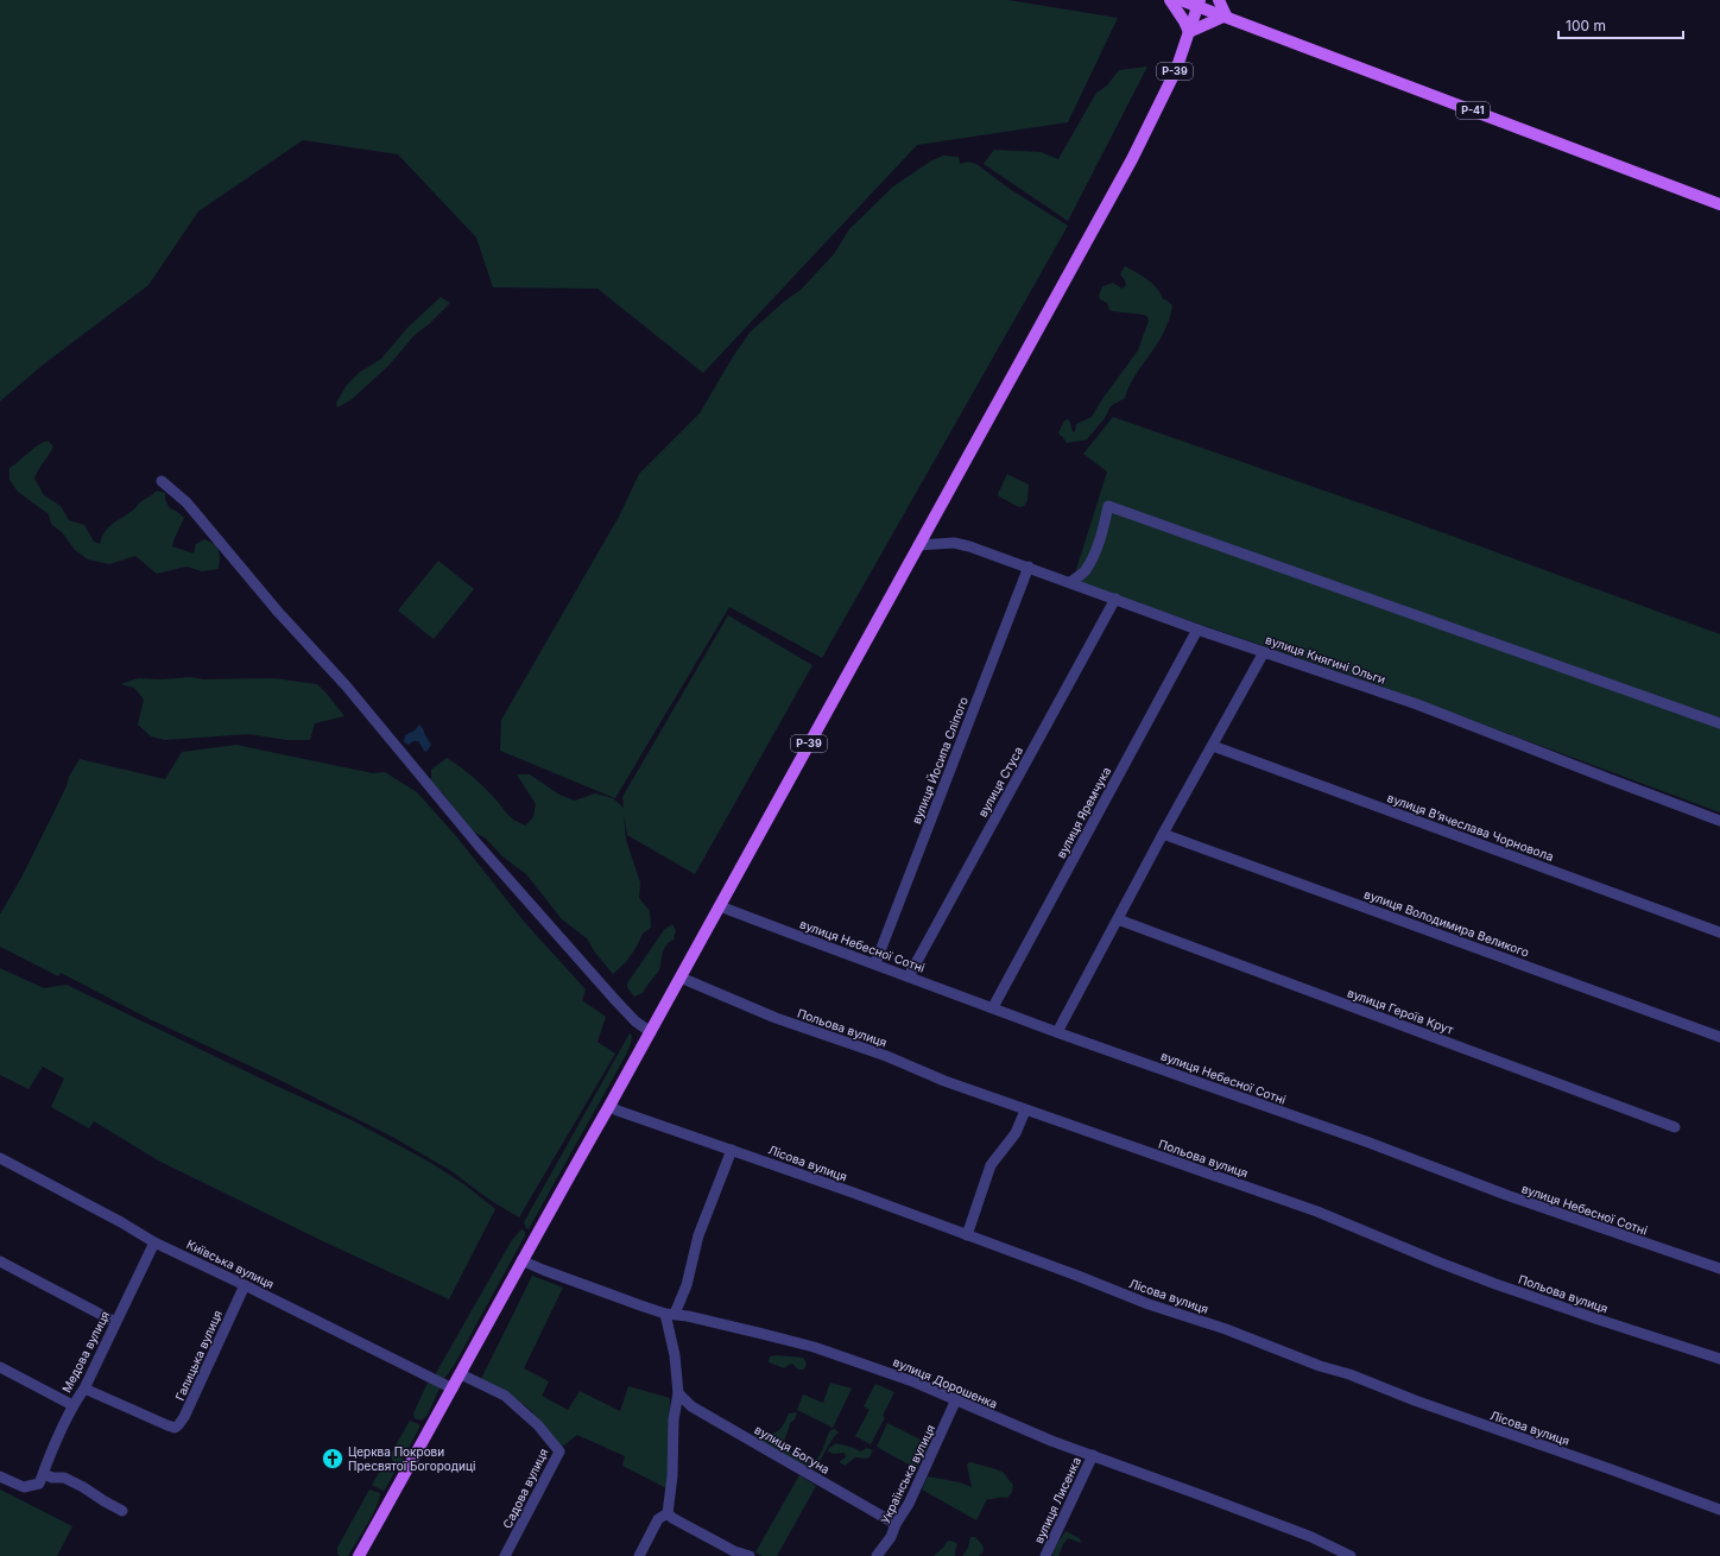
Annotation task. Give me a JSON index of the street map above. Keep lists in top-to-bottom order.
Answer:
{
  "streets": {
    "main road": ["Р-39", "Р-41"],
    "street": [
      "вулиця Княгині Ольги",
      "вулиця Йосипа Сліпого",
      "вулиця Стуса",
      "вулиця Яремчука",
      "вулиця Вʼячеслава Чорновола",
      "вулиця Володимира Великого",
      "вулиця Небесної Сотні",
      "вулиця Героїв Крут",
      "Польова вулиця",
      "Лісова вулиця",
      "Київська вулиця",
      "Медова вулиця",
      "Галицька вулиця",
      "вулиця Дорошенка",
      "вулиця Богуна",
      "Українська вулиця",
      "Садова вулиця",
      "вулиця Лисенка"
    ]
  },
  "crossings": [
    ["Р-39", "Р-41"],
    ["Р-39", "вулиця Княгині Ольги"],
    ["Р-39", "вулиця Небесної Сотні"],
    ["Р-39", "Польова вулиця"],
    ["Р-39", "Лісова вулиця"],
    ["Р-39", "Київська вулиця"],
    ["Р-39", "вулиця Дорошенка"],
    ["Р-39", "Садова вулиця"],
    ["вулиця Княгині Ольги", "вулиця Йосипа Сліпого"],
    ["вулиця Княгині Ольги", "вулиця Стуса"],
    ["вулиця Княгині Ольги", "вулиця Яремчука"],
    ["вулиця Йосипа Сліпого", "вулиця Небесної Сотні"],
    ["вулиця Стуса", "вулиця Небесної Сотні"],
    ["вулиця Яремчука", "вулиця Небесної Сотні"],
    ["Київська вулиця", "Медова вулиця"],
    ["Київська вулиця", "Галицька вулиця"],
    ["Медова вулиця", "Галицька вулиця"],
    ["вулиця Дорошенка", "Українська вулиця"],
    ["вулиця Дорошенка", "вулиця Лисенка"],
    ["вулиця Богуна", "Українська вулиця"]
  ],
  "places": {
    "church": ["Церква Покрови Пресвятої Богородиці"]
  },
  "scale_bar": "100 m"
}
